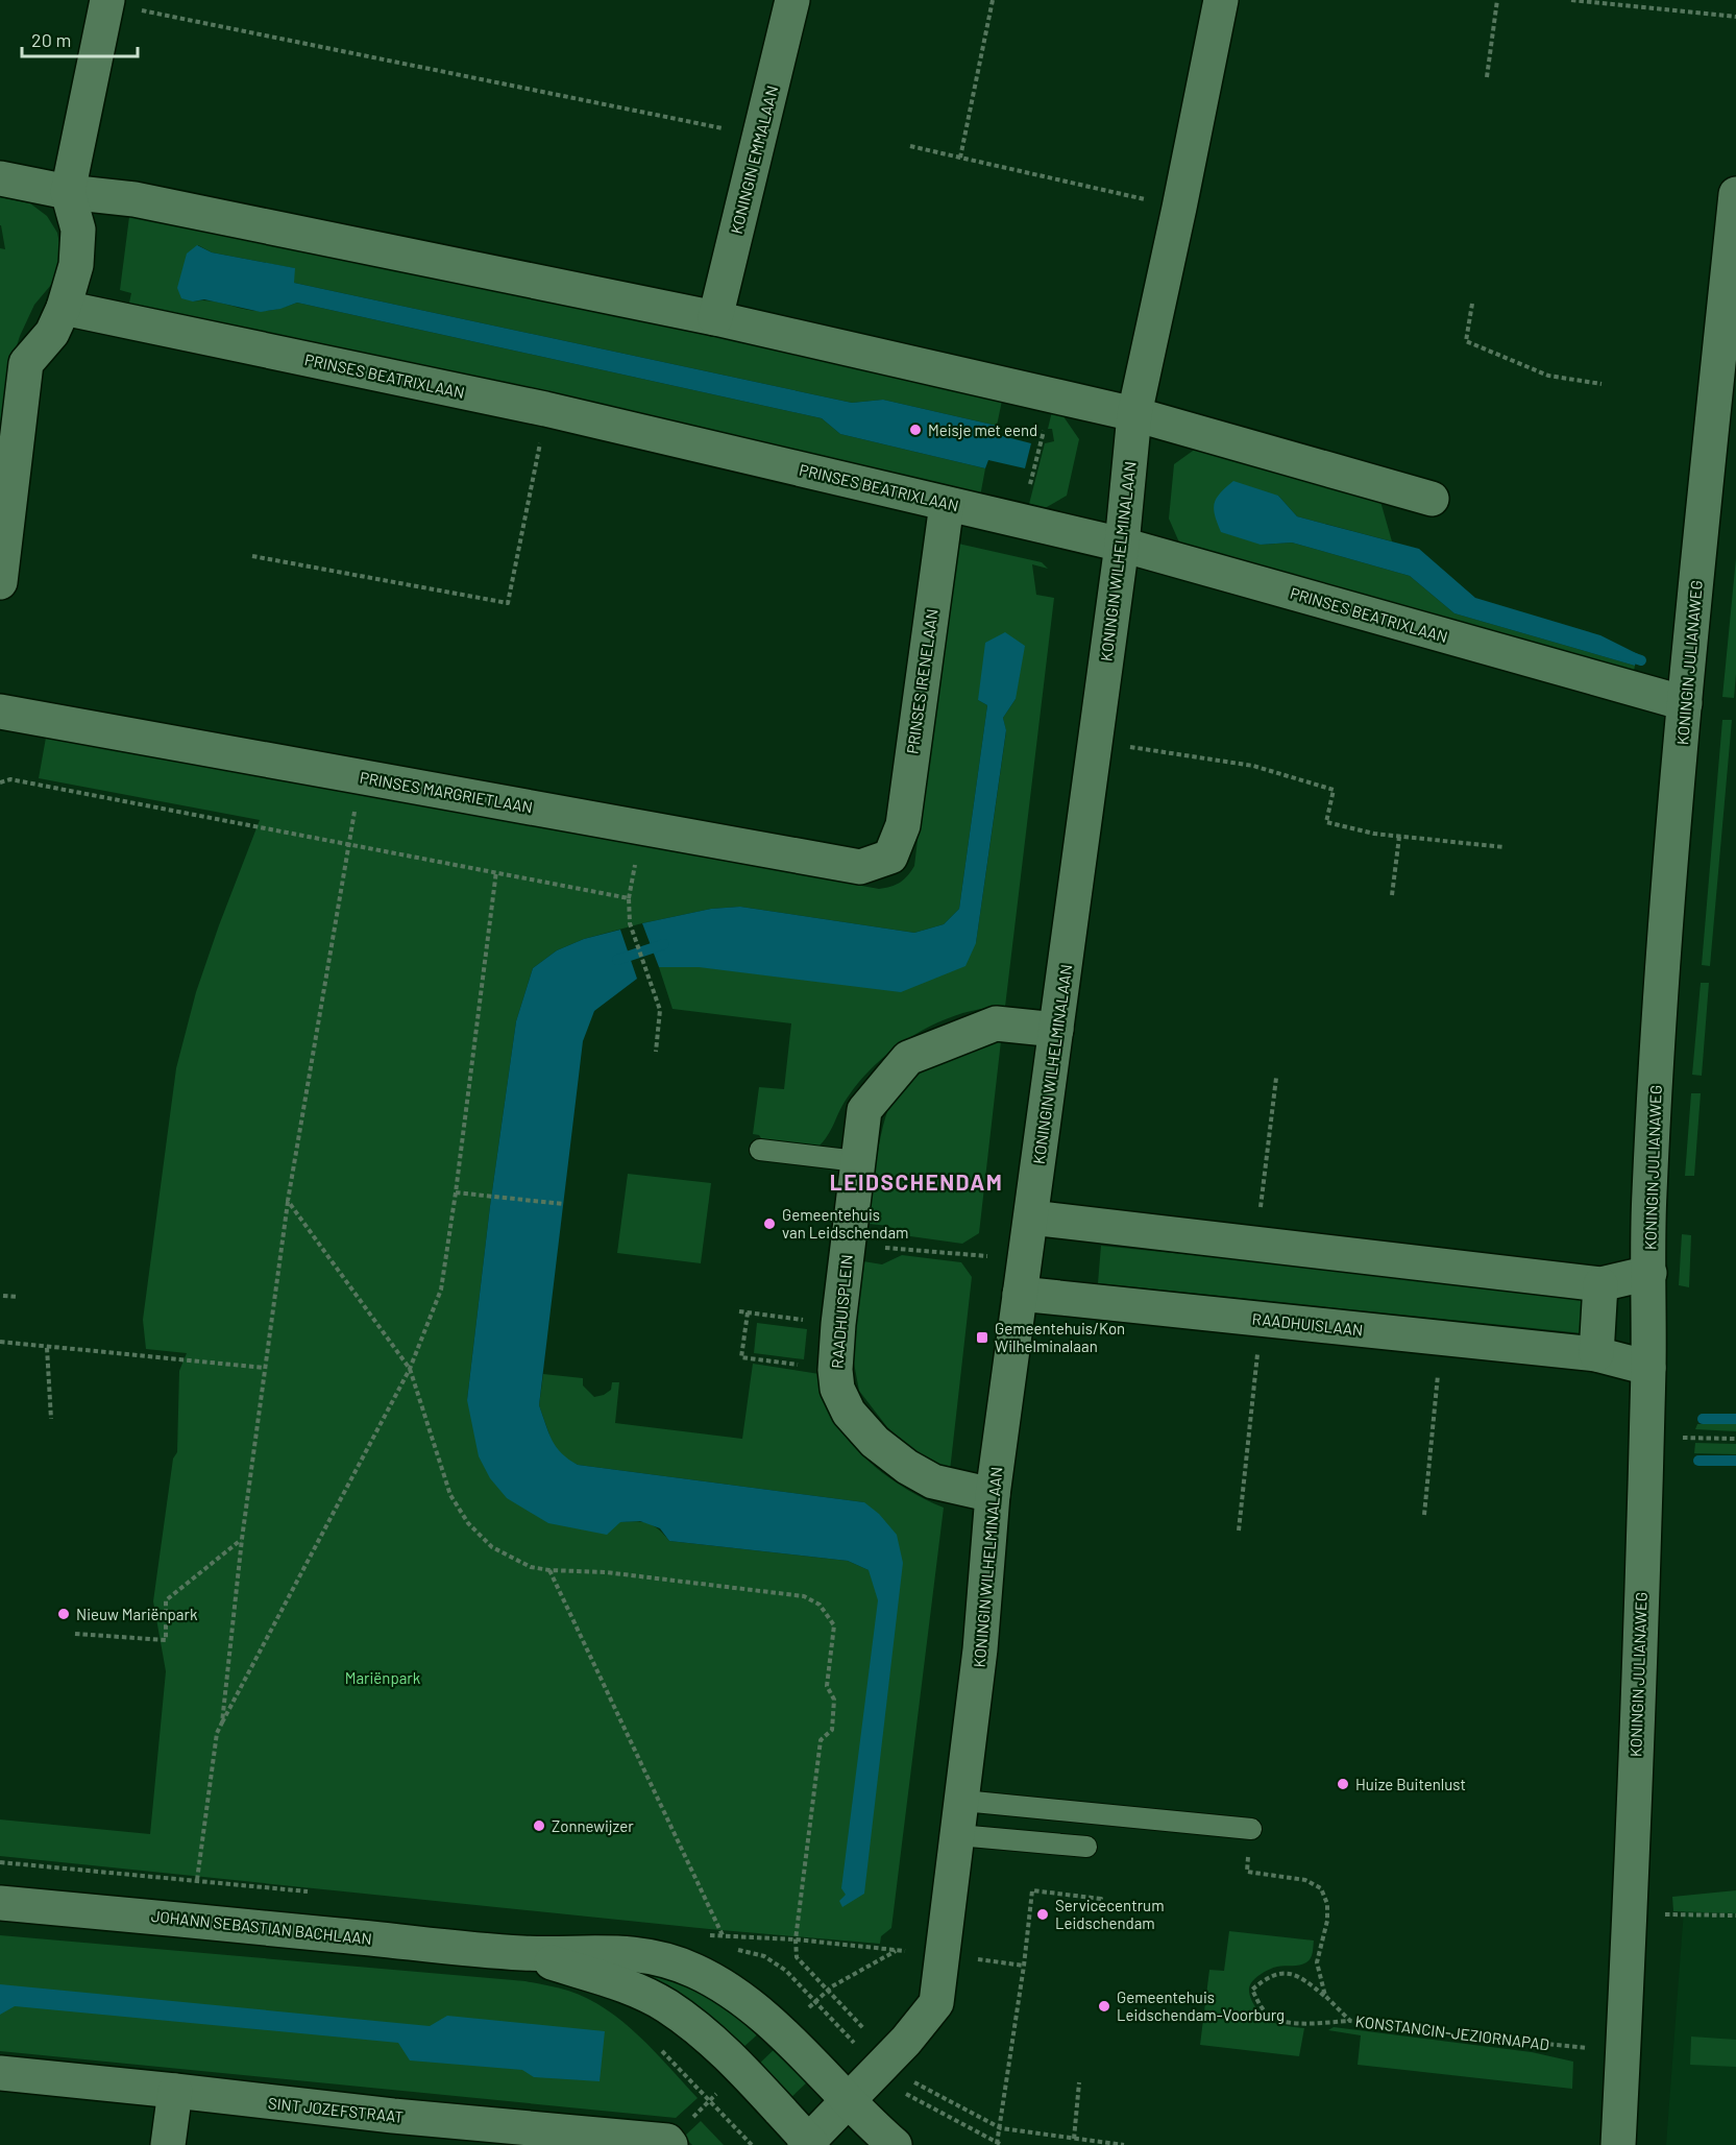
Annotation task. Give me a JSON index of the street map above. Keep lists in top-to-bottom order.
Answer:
{
  "streets": {
    "street": [
      "KONINGIN EMMALAAN",
      "PRINSES BEATRIXLAAN",
      "KONINGIN WILHELMINALAAN",
      "KONINGIN JULIANAWEG",
      "PRINSES IRENELAAN",
      "PRINSES MARGRIETLAAN",
      "RAADHUISPLEIN",
      "RAADHUISLAAN",
      "JOHANN SEBASTIAN BACHLAAN",
      "SINT JOZEFSTRAAT"
    ],
    "path": ["KONSTANCIN-JEZIORNAPAD"]
  },
  "crossings": [
    ["PRINSES BEATRIXLAAN", "KONINGIN WILHELMINALAAN"],
    ["PRINSES BEATRIXLAAN", "KONINGIN JULIANAWEG"],
    ["PRINSES BEATRIXLAAN", "PRINSES IRENELAAN"],
    ["KONINGIN WILHELMINALAAN", "RAADHUISPLEIN"],
    ["KONINGIN WILHELMINALAAN", "RAADHUISLAAN"],
    ["KONINGIN WILHELMINALAAN", "JOHANN SEBASTIAN BACHLAAN"],
    ["KONINGIN JULIANAWEG", "RAADHUISLAAN"],
    ["KONINGIN JULIANAWEG", "KONSTANCIN-JEZIORNAPAD"],
    ["PRINSES IRENELAAN", "PRINSES MARGRIETLAAN"]
  ],
  "districts": ["LEIDSCHENDAM"],
  "parks": ["Mariënpark"],
  "places": {
    "other": [
      "Meisje met eend",
      "Gemeentehuis van Leidschendam",
      "Nieuw Mariënpark",
      "Huize Buitenlust",
      "Zonnewijzer",
      "Servicecentrum Leidschendam",
      "Gemeentehuis Leidschendam-Voorburg"
    ],
    "transit": ["Gemeentehuis/Kon Wilhelminalaan"]
  },
  "scale_bar": "20 m"
}
